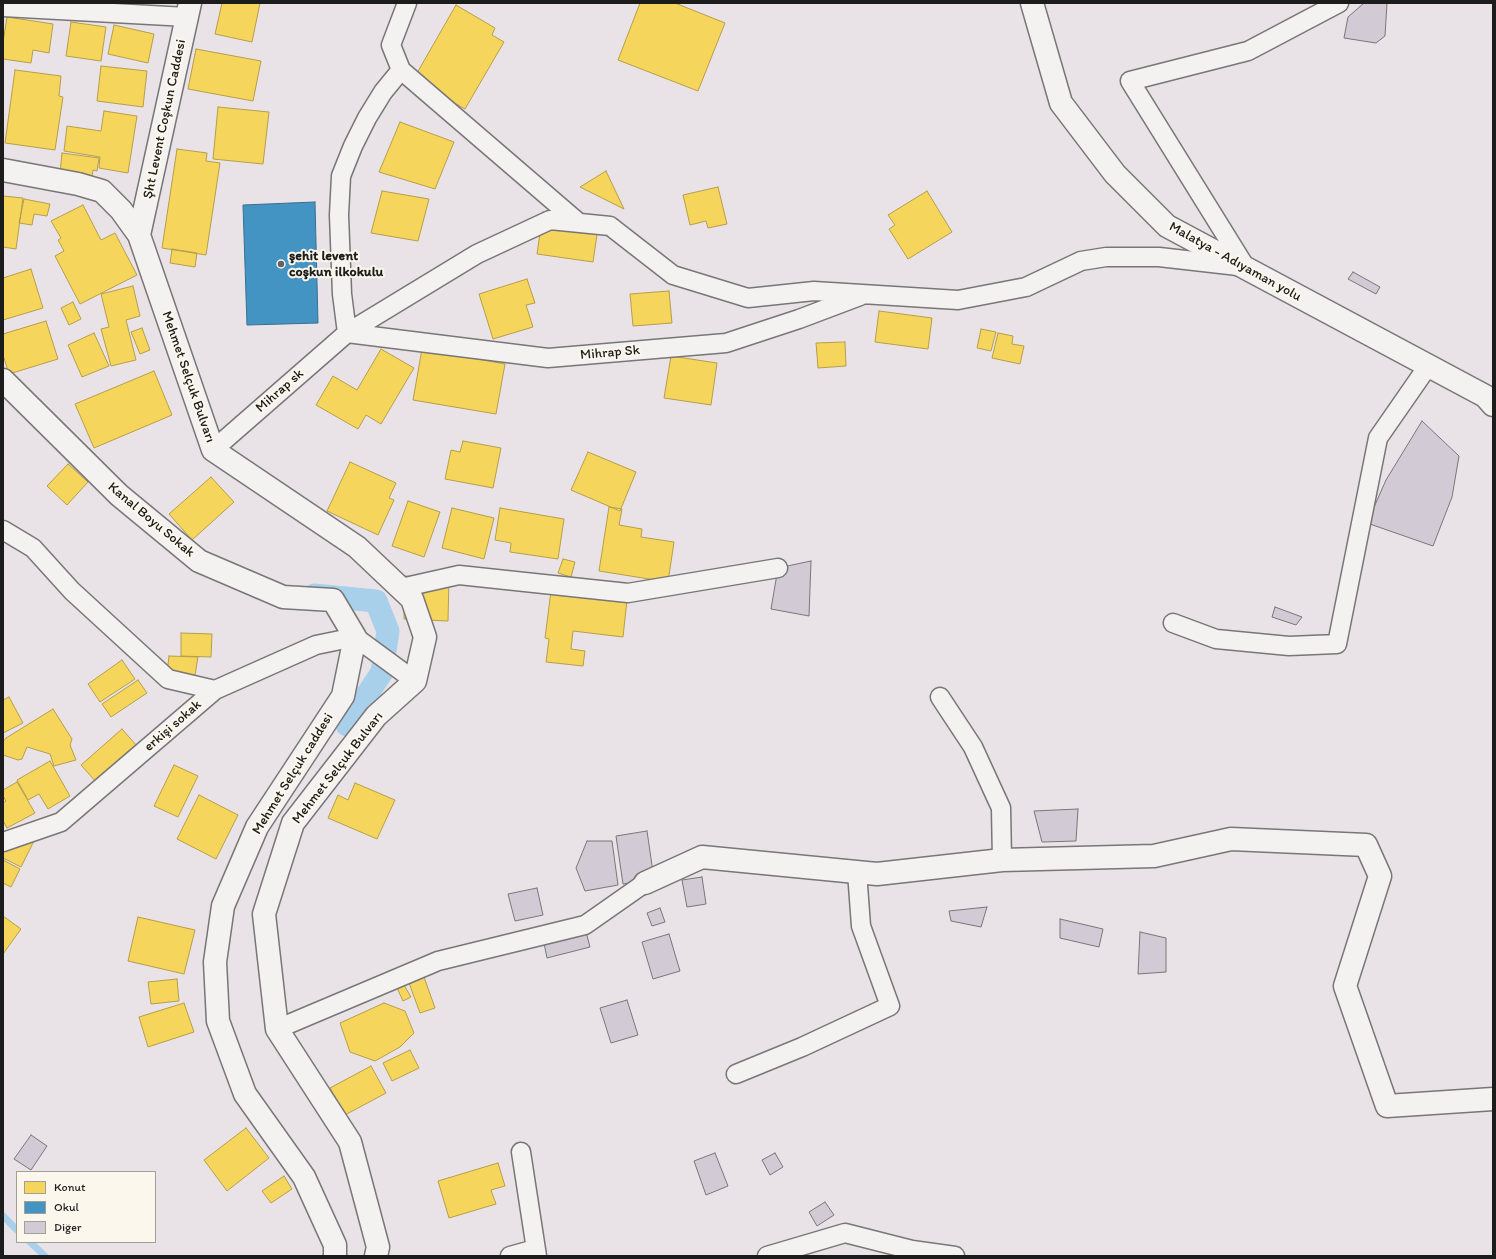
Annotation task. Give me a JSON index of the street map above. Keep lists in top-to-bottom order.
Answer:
{
  "streets": {
    "main road": [
      "Şht Levent Coşkun Caddesi",
      "Malatya - Adıyaman yolu",
      "Mehmet Selçuk Bulvarı",
      "Kanal Boyu Sokak",
      "Mehmet Selçuk caddesi"
    ],
    "street": ["Mihrap Sk", "Mihrap sk", "erkişi sokak"]
  },
  "crossings": [
    ["Şht Levent Coşkun Caddesi", "Mehmet Selçuk Bulvarı"],
    ["Malatya - Adıyaman yolu", "Mihrap sk"],
    ["Mihrap Sk", "Mihrap sk"],
    ["Mehmet Selçuk Bulvarı", "Mihrap sk"],
    ["Kanal Boyu Sokak", "erkişi sokak"],
    ["Kanal Boyu Sokak", "Mehmet Selçuk caddesi"],
    ["erkişi sokak", "Mehmet Selçuk caddesi"]
  ],
  "places": ["şehit levent coşkun ilkokulu"],
  "legend": ["Konut", "Okul", "Diğer"]
}
